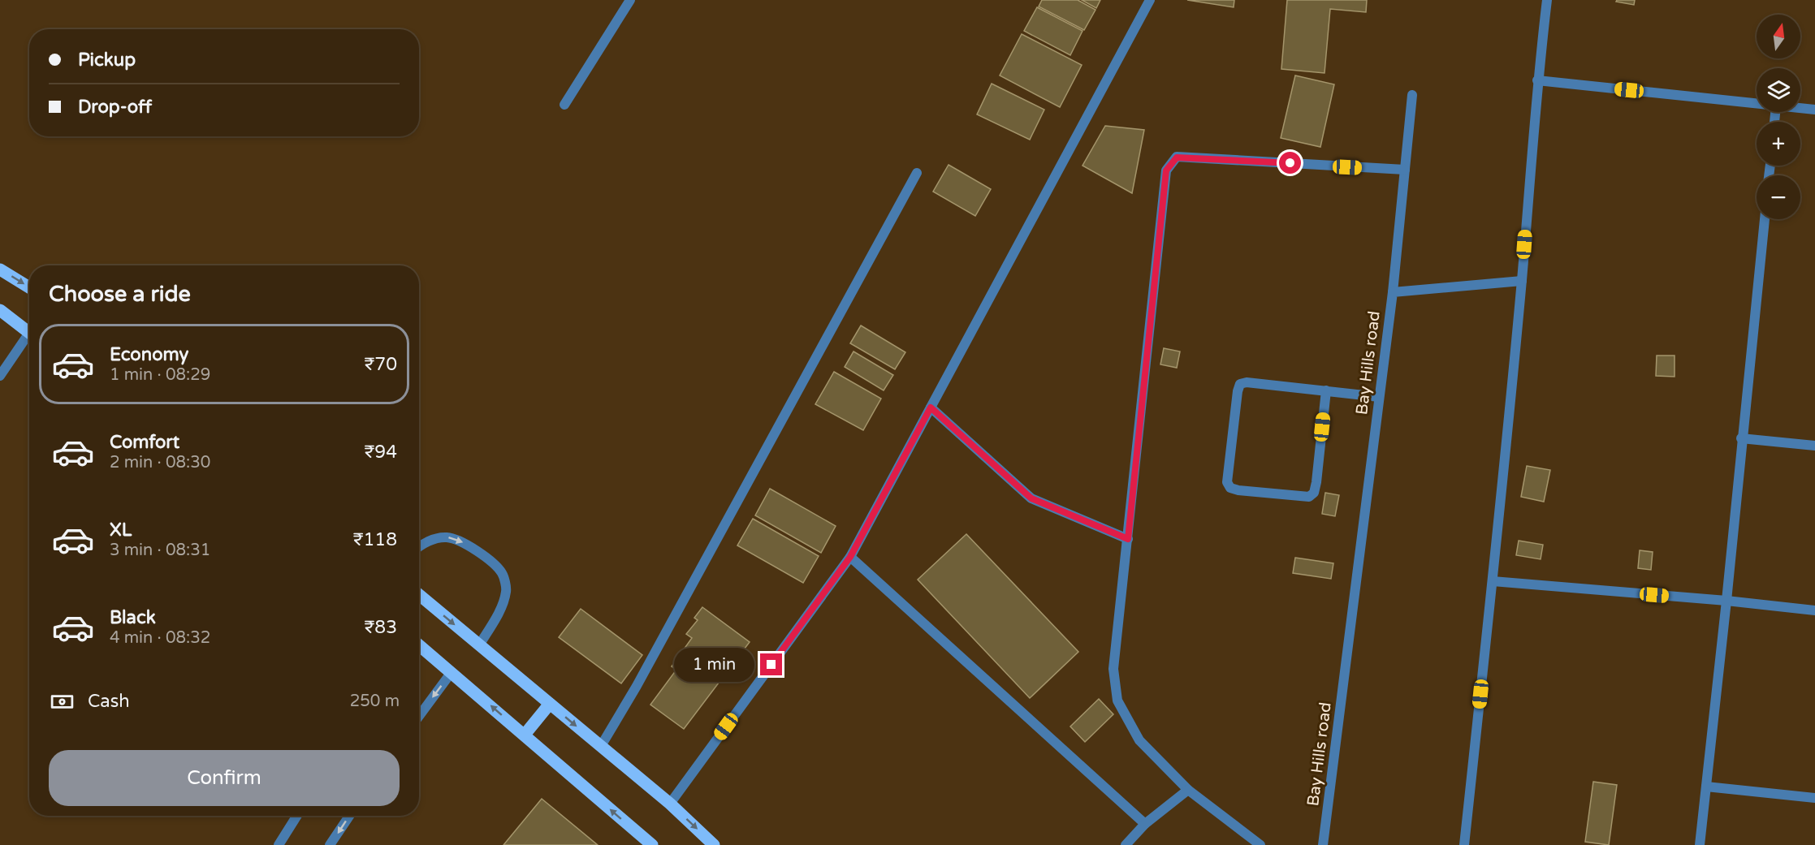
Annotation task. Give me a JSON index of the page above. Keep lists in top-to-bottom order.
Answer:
{
  "streets": {
    "street": ["Bay Hills road"]
  },
  "north": "top",
  "page": {
    "map_buttons": ["+", "−"],
    "banner": ["Pickup", "Drop-off"],
    "heading": "Choose a ride",
    "list": [
      {
        "name": "Economy",
        "note": "1 min · 08:29",
        "value": "₹70"
      },
      {
        "name": "Comfort",
        "note": "2 min · 08:30",
        "value": "₹94"
      },
      {
        "name": "XL",
        "note": "3 min · 08:31",
        "value": "₹118"
      },
      {
        "name": "Black",
        "note": "4 min · 08:32",
        "value": "₹83"
      }
    ],
    "bubble": "1 min",
    "pay": ["Cash", "250 m"],
    "buttons": "Confirm"
  }
}
